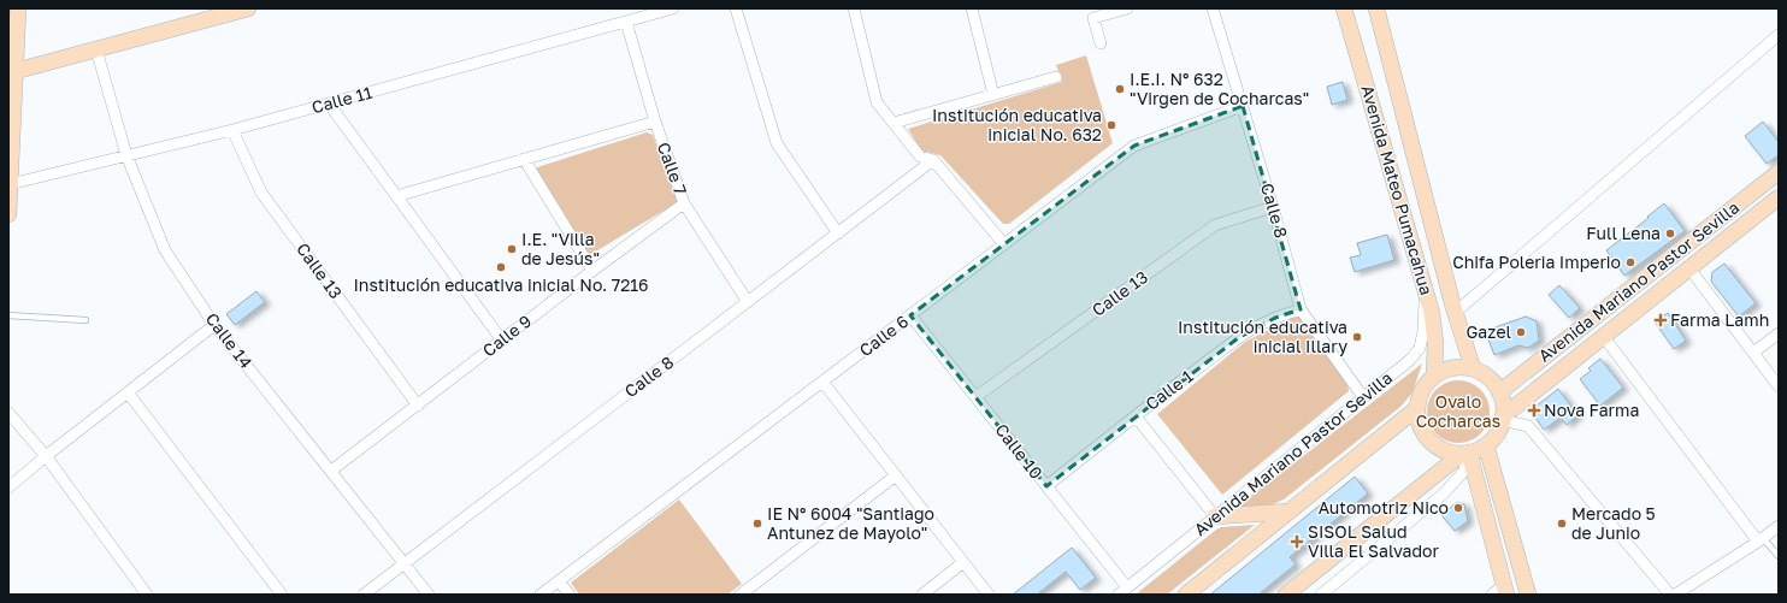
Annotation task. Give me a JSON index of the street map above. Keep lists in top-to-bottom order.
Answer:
{
  "streets": {
    "main road": ["Avenida Mateo Pumacahua", "Avenida Mariano Pastor Sevilla"],
    "street": [
      "Calle 11",
      "Calle 7",
      "Calle 8",
      "Calle 13",
      "Calle 9",
      "Calle 6",
      "Calle 14",
      "Calle 1",
      "Calle 10"
    ]
  },
  "crossings": [
    ["Calle 11", "Calle 7"],
    ["Calle 11", "Calle 13"],
    ["Calle 11", "Calle 14"],
    ["Calle 7", "Calle 8"],
    ["Calle 7", "Calle 9"],
    ["Avenida Mateo Pumacahua", "Avenida Mariano Pastor Sevilla"],
    ["Calle 8", "Calle 13"],
    ["Calle 8", "Avenida Mariano Pastor Sevilla"],
    ["Calle 8", "Calle 6"],
    ["Calle 8", "Calle 14"],
    ["Calle 8", "Calle 1"],
    ["Calle 13", "Calle 9"],
    ["Calle 13", "Calle 10"],
    ["Avenida Mariano Pastor Sevilla", "Calle 10"],
    ["Calle 9", "Calle 14"],
    ["Calle 6", "Calle 10"],
    ["Calle 1", "Calle 10"]
  ],
  "parks": ["Ovalo Cocharcas"],
  "places": {
    "other": [
      "I.E.I. N° 632 \"Virgen de Cocharcas\"",
      "Institución educativa inicial No. 632",
      "Full Lena",
      "I.E. \"Villa de Jesús\"",
      "Chifa Poleria Imperio",
      "Institución educativa inicial No. 7216",
      "Gazel",
      "Institución educativa inicial Illary",
      "Automotriz Nico",
      "IE N° 6004 \"Santiago Antunez de Mayolo\"",
      "Mercado 5 de Junio"
    ],
    "health": ["Farma Lamh", "Nova Farma", "SISOL Salud Villa El Salvador"]
  }
}
